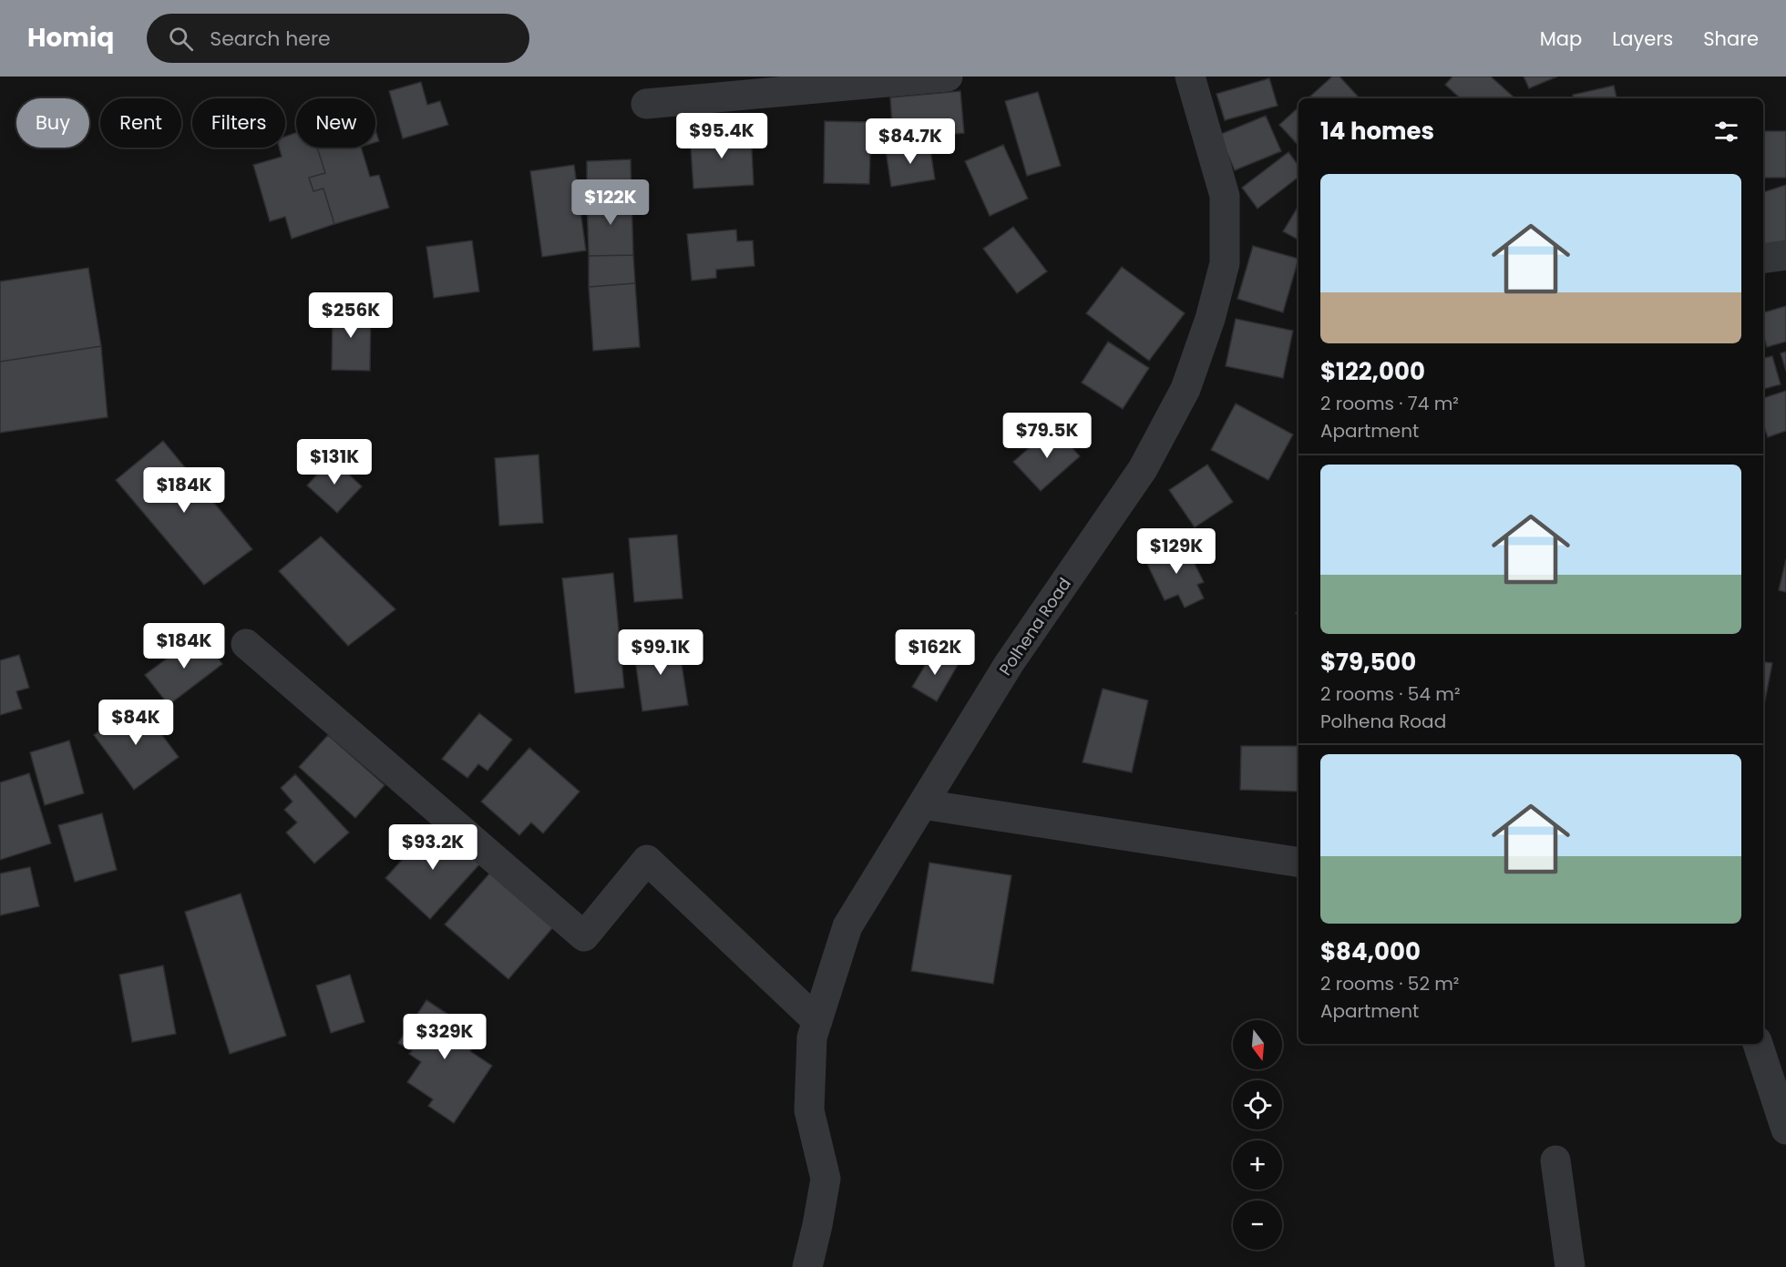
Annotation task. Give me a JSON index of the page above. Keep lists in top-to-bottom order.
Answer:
{
  "streets": {
    "street": ["Polhena Road"]
  },
  "north": "bottom",
  "page": {
    "header": "Homiq",
    "search": "Search here",
    "nav": ["Map", "Layers", "Share"],
    "chip": [
      "Buy",
      "Rent",
      "Filters",
      "New"
    ],
    "heading": "14 homes",
    "price": [
      "$95.4K",
      "$84.7K",
      "$122K",
      "$256K",
      "$79.5K",
      "$131K",
      "$184K",
      "$129K",
      "$184K",
      "$99.1K",
      "$162K",
      "$84K",
      "$93.2K",
      "$329K"
    ],
    "list": [
      {
        "name": "$122,000",
        "note": "2 rooms · 74 m² · Apartment"
      },
      {
        "name": "$79,500",
        "note": "2 rooms · 54 m² · Polhena Road"
      },
      {
        "name": "$84,000",
        "note": "2 rooms · 52 m² · Apartment"
      }
    ],
    "map_buttons": ["+", "−"]
  }
}
